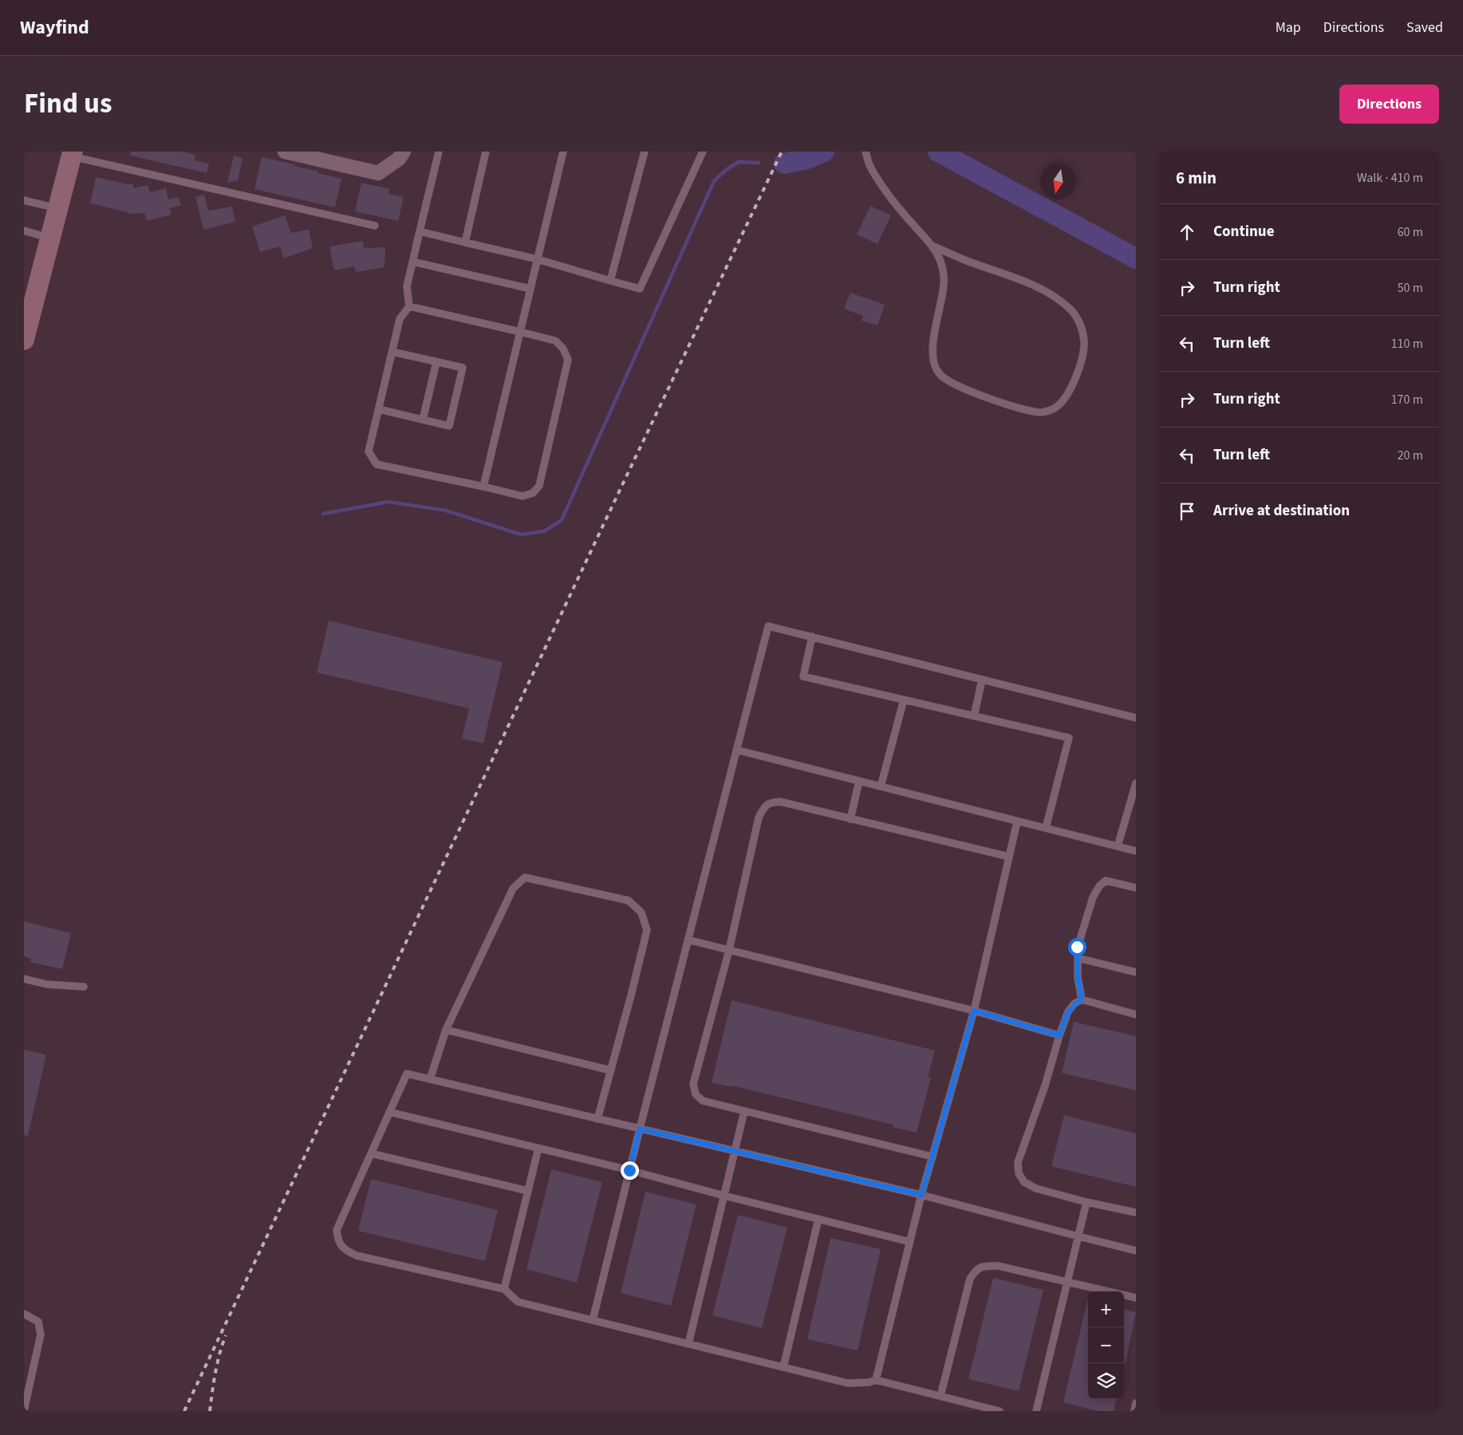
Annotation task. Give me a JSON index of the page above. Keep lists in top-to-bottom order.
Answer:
{
  "north": "bottom",
  "page": {
    "header": "Wayfind",
    "nav": ["Map", "Directions", "Saved"],
    "title": "Find us",
    "buttons": "Directions",
    "heading": ["6 min", "Walk · 410 m"],
    "list": [
      ["Continue", "60 m"],
      ["Turn right", "50 m"],
      ["Turn left", "110 m"],
      ["Turn right", "170 m"],
      ["Turn left", "20 m"],
      "Arrive at destination"
    ],
    "map_buttons": ["+", "−"]
  }
}
